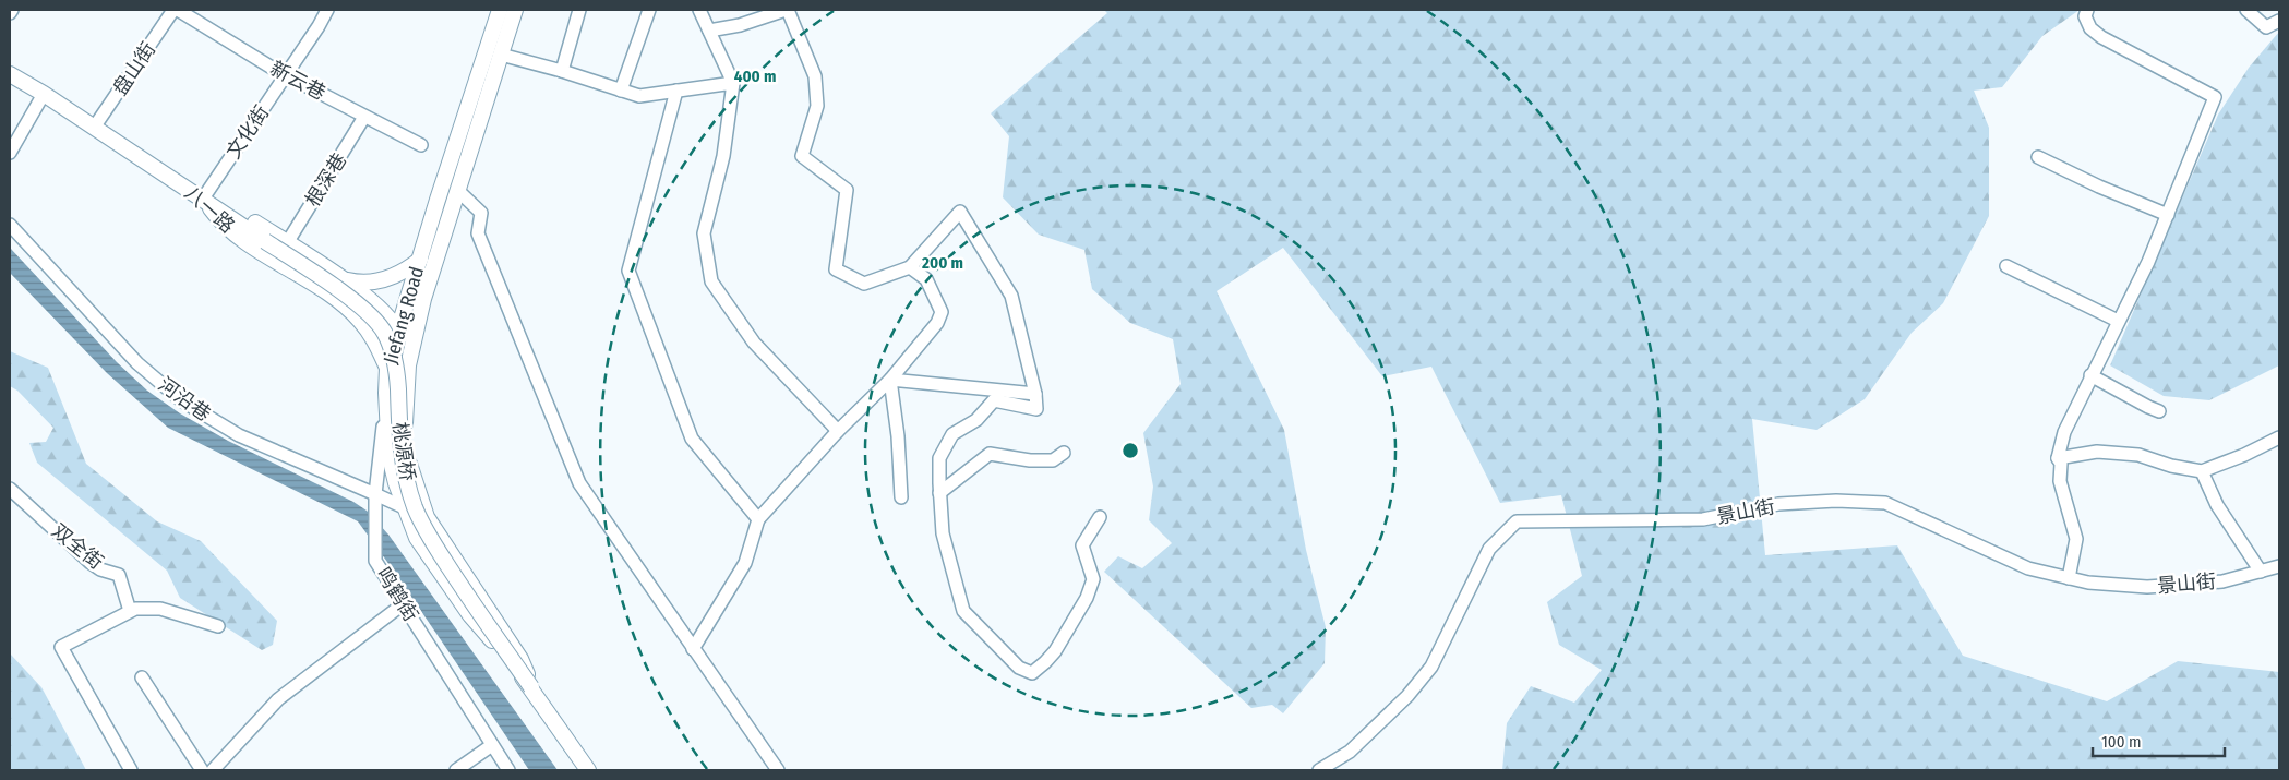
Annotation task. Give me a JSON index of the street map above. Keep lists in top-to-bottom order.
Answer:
{
  "streets": {
    "main road": ["八一路", "Jiefang Road", "桃源桥"],
    "street": [
      "盘山街",
      "新云巷",
      "文化街",
      "根深巷",
      "河沿巷",
      "景山街",
      "双全街",
      "鸣鹤街"
    ]
  },
  "crossings": [
    ["盘山街", "八一路"],
    ["新云巷", "文化街"],
    ["新云巷", "根深巷"],
    ["文化街", "八一路"],
    ["文化街", "桃源桥"],
    ["八一路", "Jiefang Road"],
    ["八一路", "桃源桥"],
    ["Jiefang Road", "河沿巷"],
    ["Jiefang Road", "桃源桥"],
    ["Jiefang Road", "鸣鹤街"],
    ["河沿巷", "鸣鹤街"]
  ],
  "scale_bar": "100 m",
  "rings": ["400 m", "200 m"]
}
